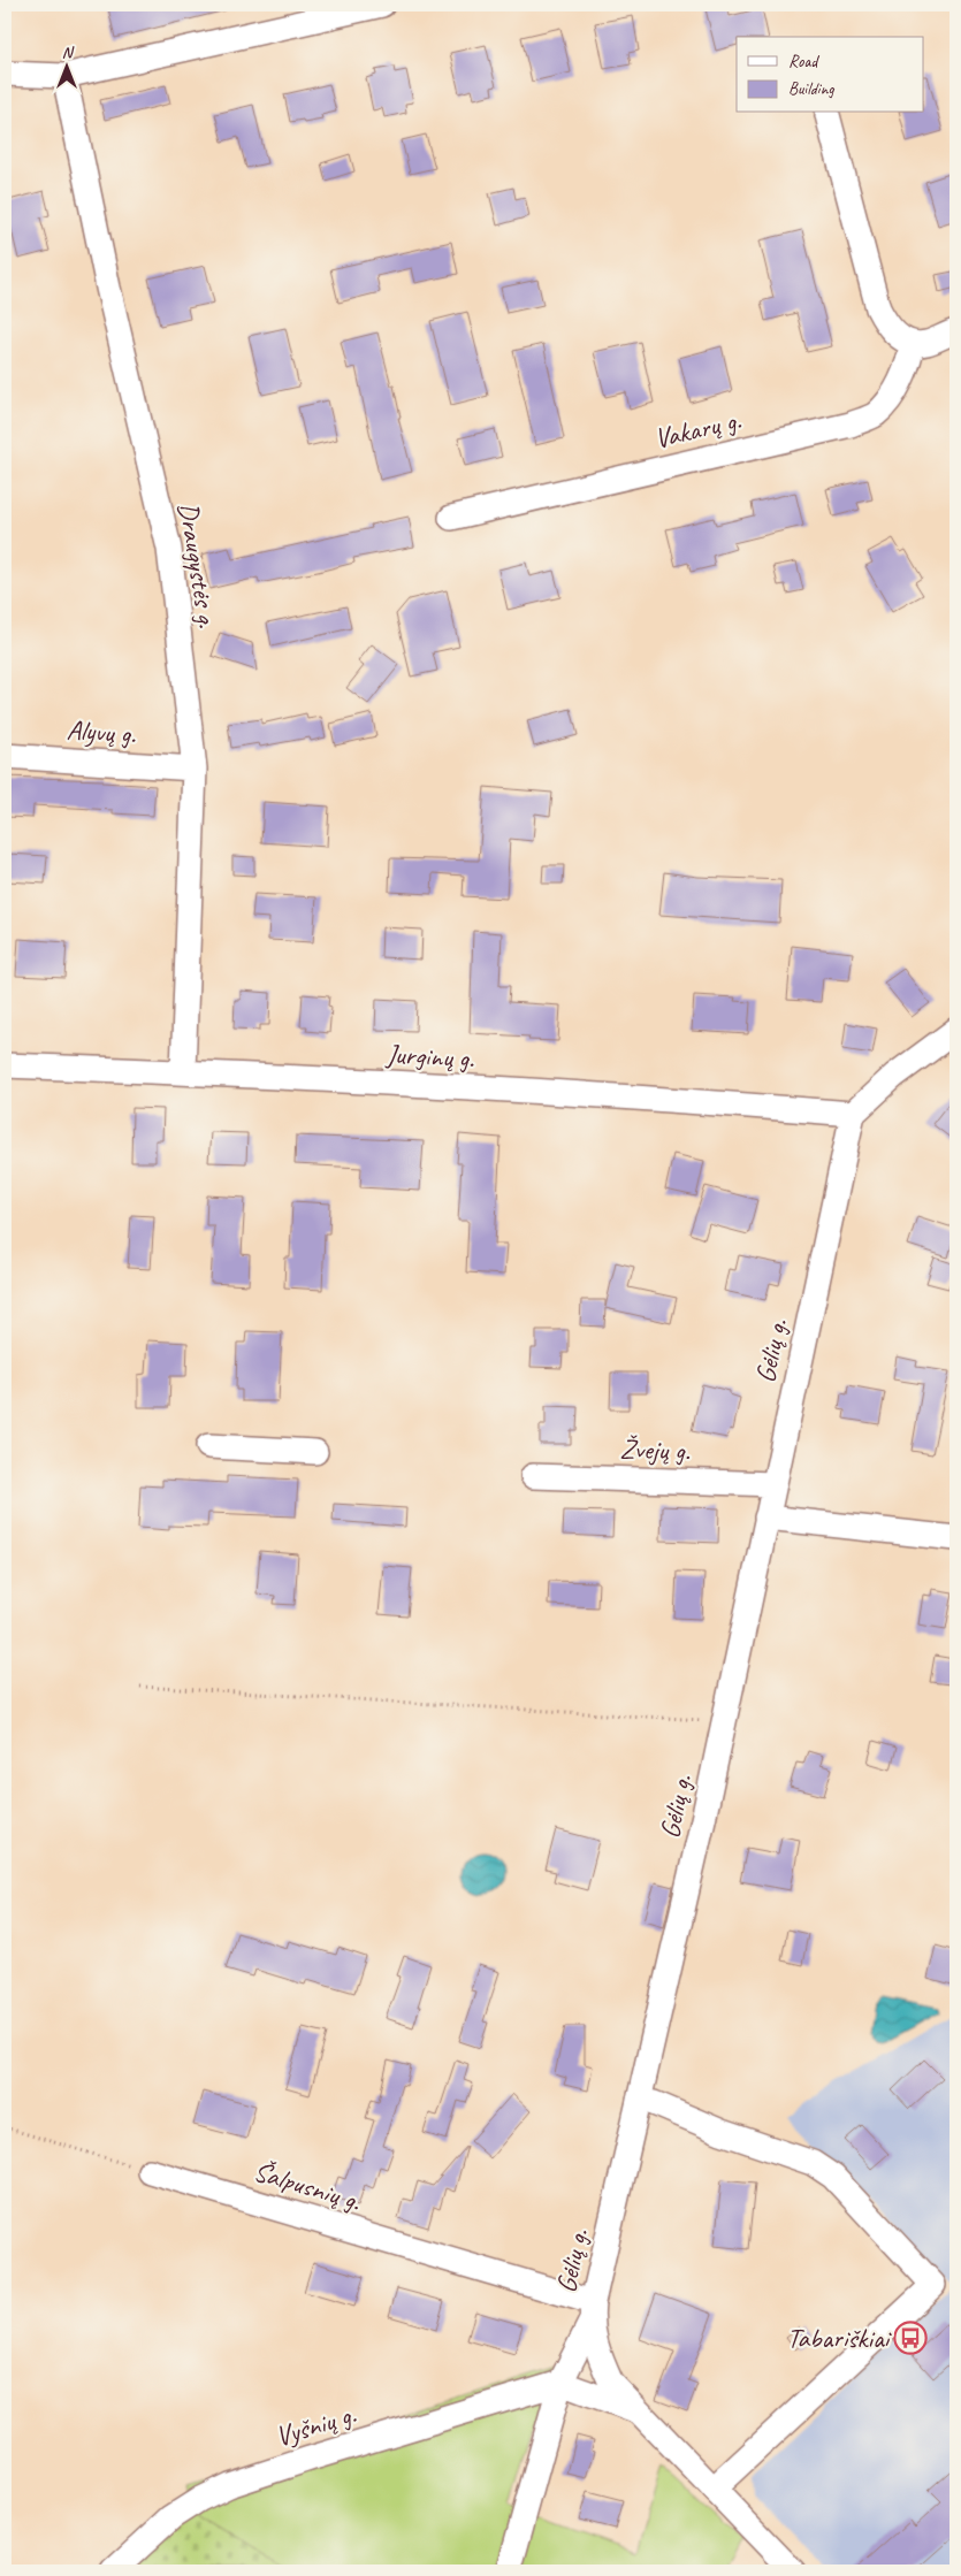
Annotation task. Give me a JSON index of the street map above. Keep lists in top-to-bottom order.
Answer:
{
  "streets": {
    "street": [
      "Vakarų g.",
      "Draugystės g.",
      "Alyvų g.",
      "Jurginų g.",
      "Gėlių g.",
      "Žvejų g.",
      "Šalpusnių g.",
      "Vyšnių g."
    ]
  },
  "crossings": [
    ["Draugystės g.", "Alyvų g."],
    ["Draugystės g.", "Jurginų g."],
    ["Jurginų g.", "Gėlių g."],
    ["Gėlių g.", "Žvejų g."],
    ["Gėlių g.", "Šalpusnių g."]
  ],
  "places": {
    "bus stop": ["Tabariškiai"]
  },
  "legend": ["Road", "Building"],
  "north": "top"
}
